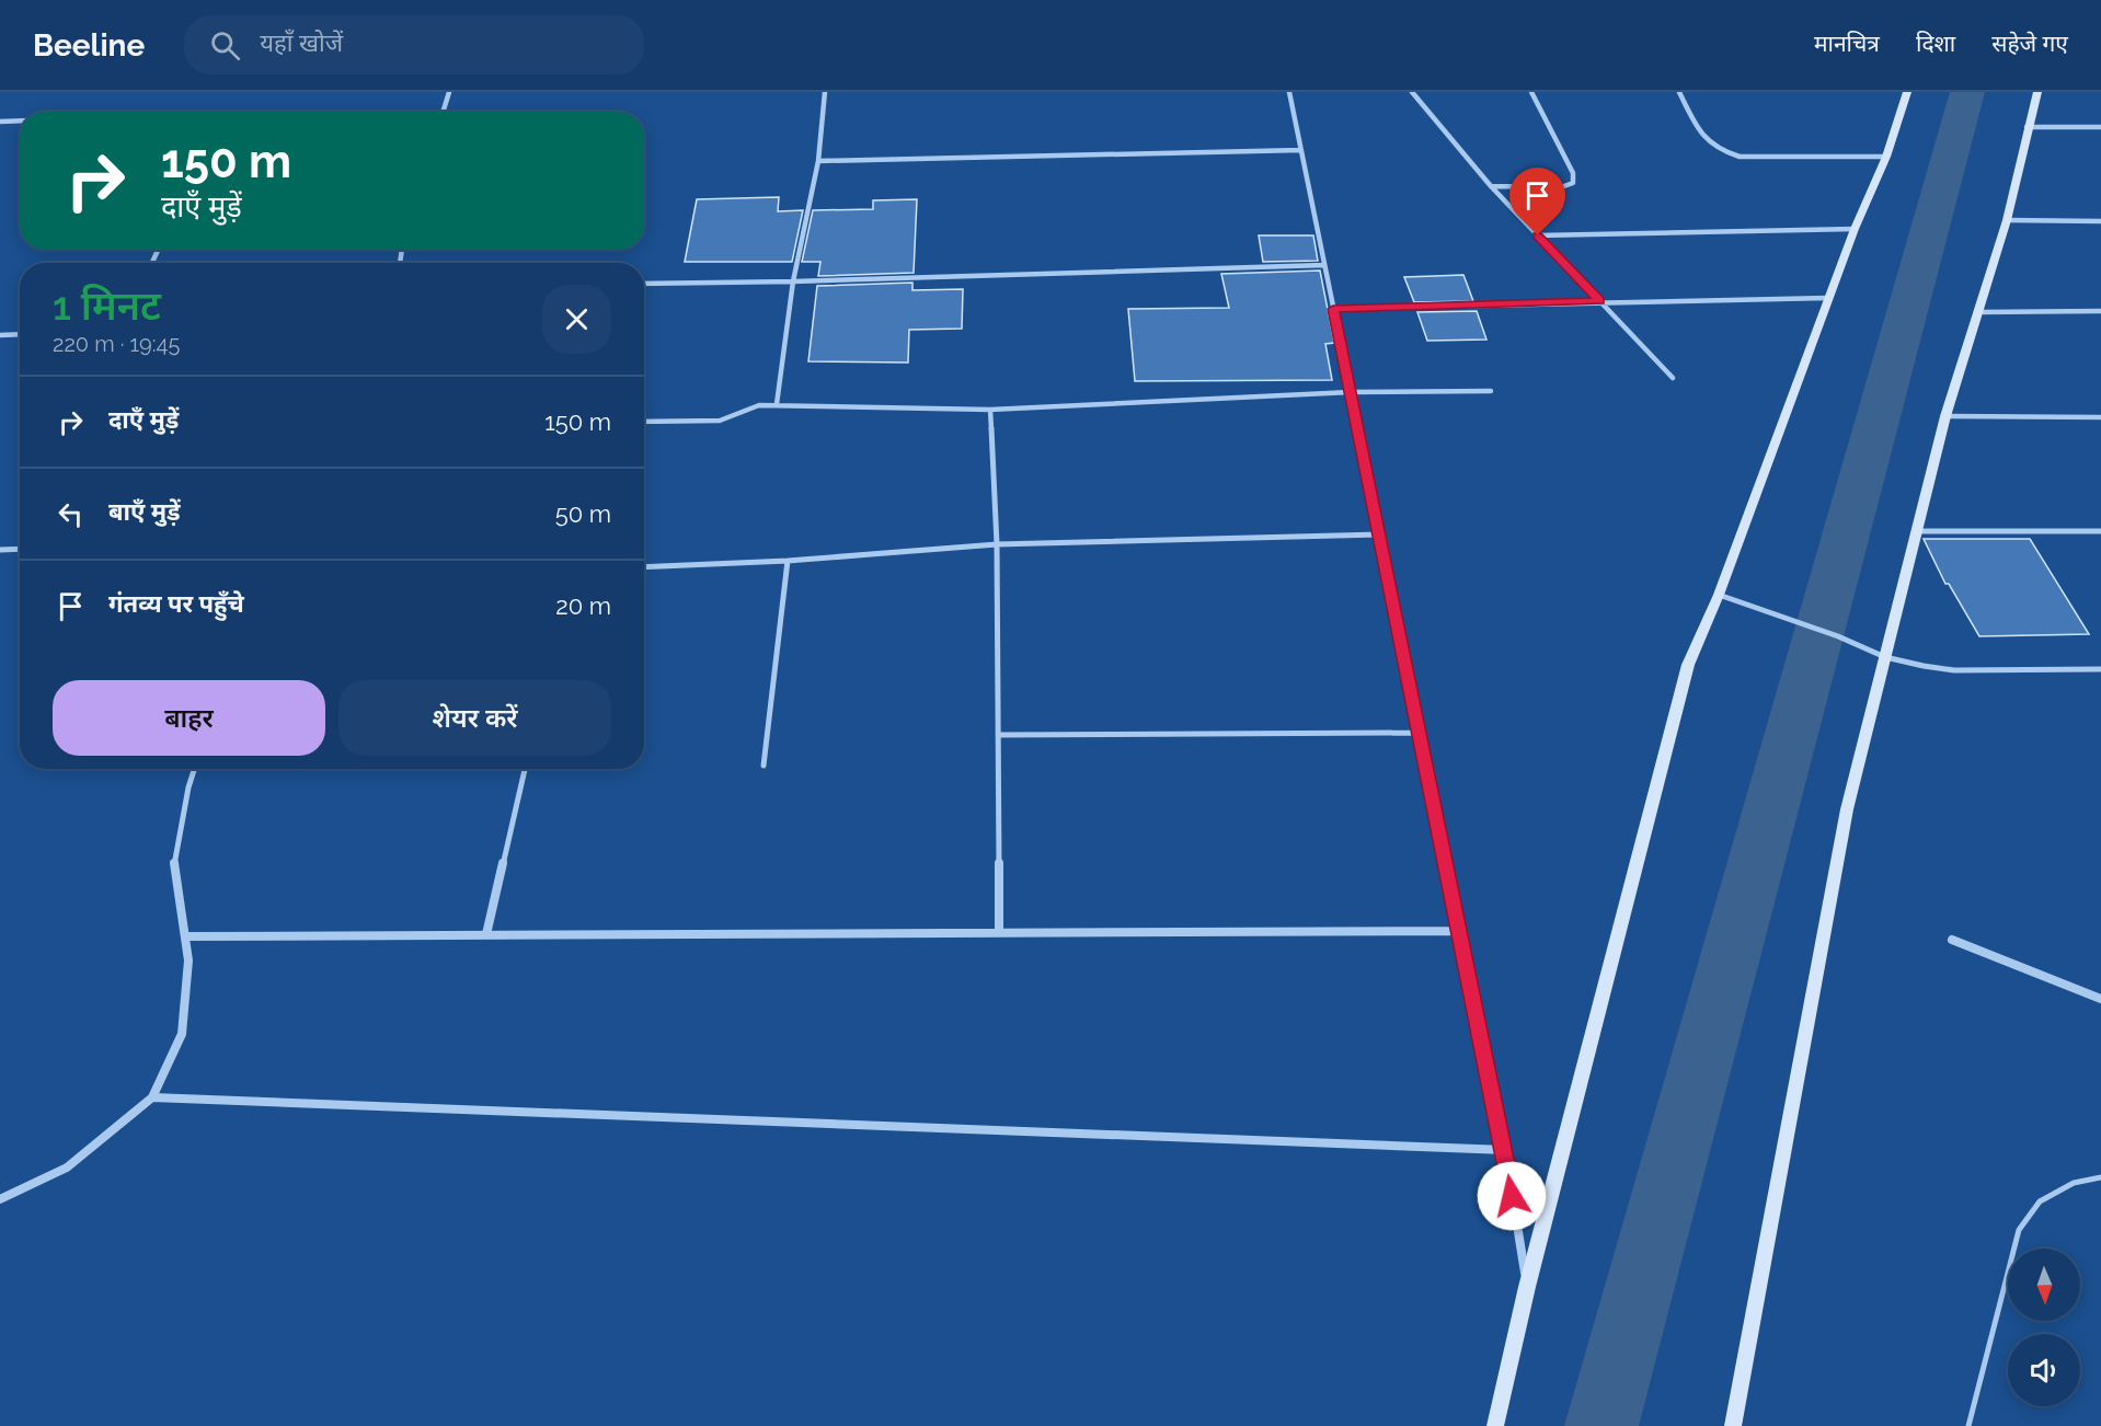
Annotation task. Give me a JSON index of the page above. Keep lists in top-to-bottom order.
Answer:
{
  "north": "bottom",
  "page": {
    "header": "Beeline",
    "search": "यहाँ खोजें",
    "nav": ["मानचित्र", "दिशा", "सहेजे गए"],
    "turn": ["150 m", "दाएँ मुड़ें"],
    "heading": ["1 मिनट", "220 m · 19:45"],
    "list": [
      {
        "name": "दाएँ मुड़ें",
        "value": "150 m"
      },
      {
        "name": "बाएँ मुड़ें",
        "value": "50 m"
      },
      {
        "name": "गंतव्य पर पहुँचे",
        "value": "20 m"
      }
    ],
    "buttons": ["बाहर", "शेयर करें"]
  }
}
